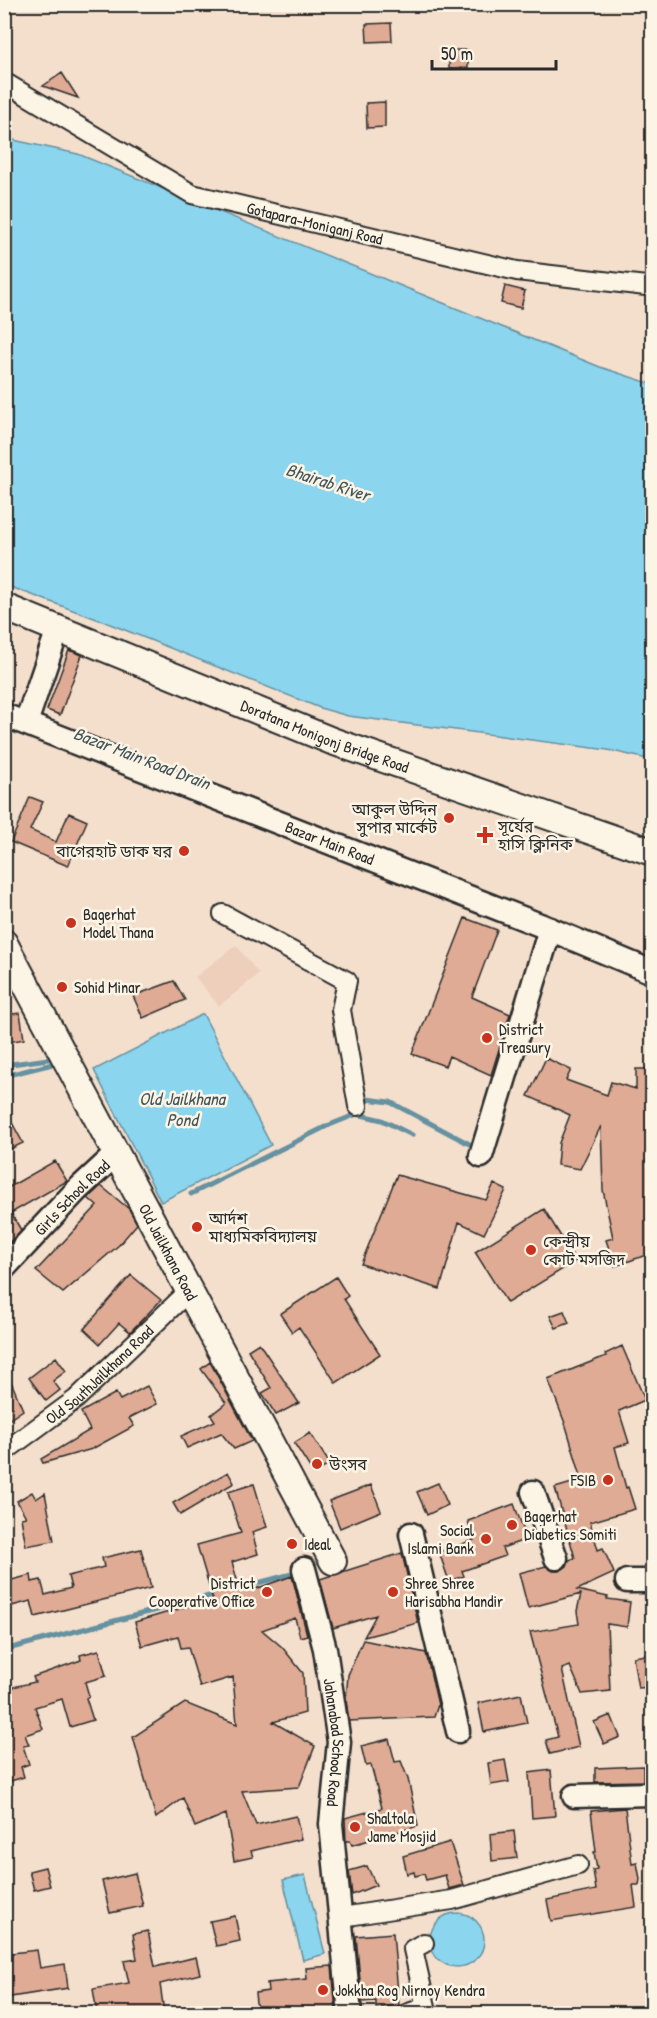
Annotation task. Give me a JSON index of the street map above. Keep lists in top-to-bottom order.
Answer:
{
  "streets": {
    "main road": ["Doratana Monigonj Bridge Road", "Old Jailkhana Road"],
    "street": [
      "Gotapara-Moniganj Road",
      "Bazar Main Road",
      "Girls School Road",
      "Old SouthJailkhana Road",
      "Jahanabad School Road"
    ]
  },
  "crossings": [
    ["Girls School Road", "Old Jailkhana Road"],
    ["Old Jailkhana Road", "Old SouthJailkhana Road"]
  ],
  "water": ["Bhairab River", "Bazar Main Road Drain", "Old Jailkhana Pond"],
  "places": {
    "other": [
      "আকুল উদ্দিন সুপার মার্কেট",
      "বাগেরহাট ডাক ঘর",
      "Bagerhat Model Thana",
      "Sohid Minar",
      "District Treasury",
      "আর্দশ মাধ্যমিকবিদ্যালয়",
      "কেন্দ্রীয় কোট মসজিদ",
      "উংসব",
      "FSIB",
      "Bagerhat Diabetics Somiti",
      "Social Islami Bank",
      "Ideal",
      "District Cooperative Office",
      "Shree Shree Harisabha Mandir",
      "Shaltola Jame Mosjid",
      "Jokkha Rog Nirnoy Kendra"
    ],
    "health": ["সূর্যের হাসি ক্লিনিক"]
  },
  "scale_bar": "50 m"
}
